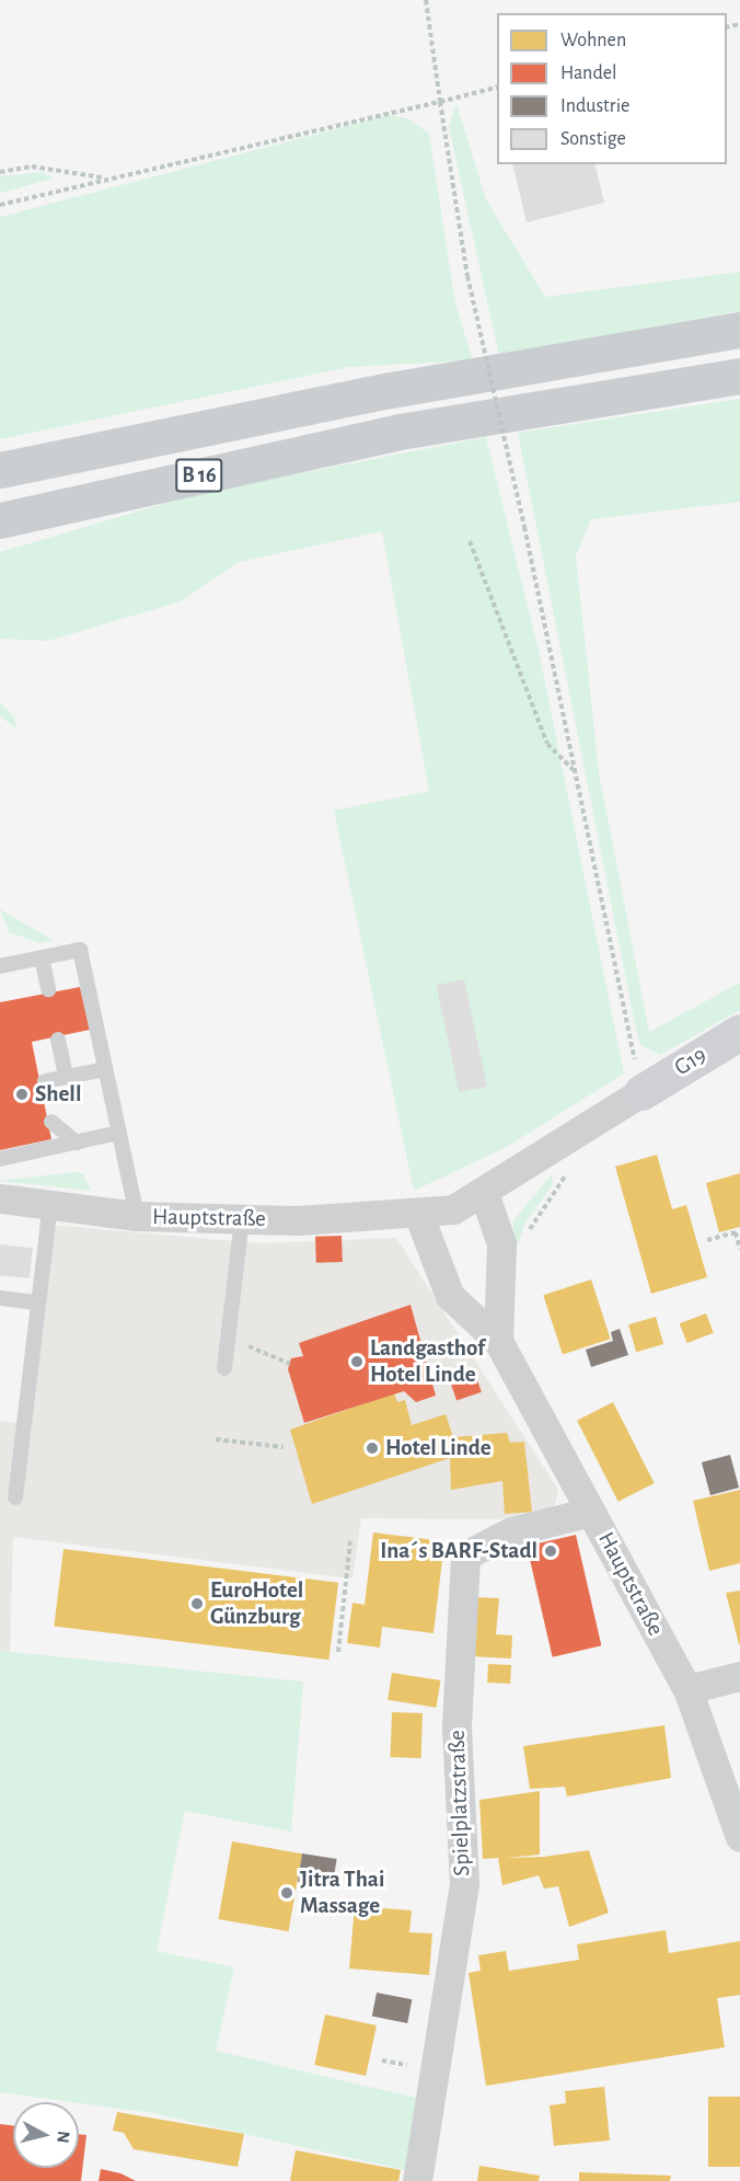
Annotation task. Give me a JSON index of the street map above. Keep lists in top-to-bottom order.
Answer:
{
  "streets": {
    "main road": ["B 16"],
    "street": ["G19", "Hauptstraße", "Spielplatzstraße"]
  },
  "crossings": [
    ["G19", "Hauptstraße"],
    ["Hauptstraße", "Spielplatzstraße"]
  ],
  "places": [
    "Shell",
    "Landgasthof Hotel Linde",
    "Hotel Linde",
    "Ina´s BARF-Stadl",
    "EuroHotel Günzburg",
    "Jitra Thai Massage"
  ],
  "legend": [
    "Wohnen",
    "Handel",
    "Industrie",
    "Sonstige"
  ],
  "north": "right"
}
